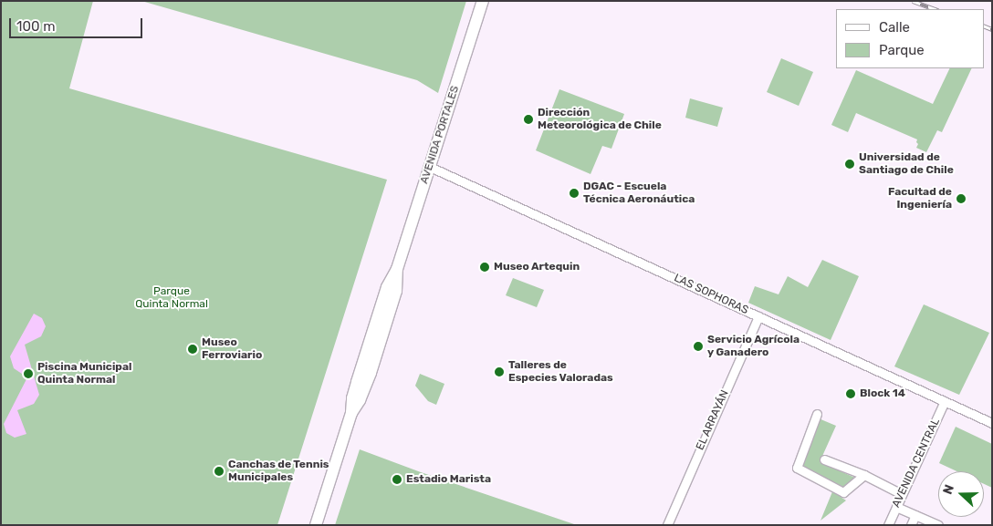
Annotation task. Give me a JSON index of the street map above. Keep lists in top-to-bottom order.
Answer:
{
  "streets": {
    "main road": ["AVENIDA PORTALES"],
    "street": ["LAS SOPHORAS", "EL ARRAYÁN", "AVENIDA CENTRAL"]
  },
  "crossings": [
    ["AVENIDA PORTALES", "LAS SOPHORAS"],
    ["LAS SOPHORAS", "EL ARRAYÁN"],
    ["LAS SOPHORAS", "AVENIDA CENTRAL"]
  ],
  "parks": ["Parque Quinta Normal"],
  "places": [
    "Dirección Meteorológica de Chile",
    "Universidad de Santiago de Chile",
    "DGAC - Escuela Técnica Aeronáutica",
    "Facultad de Ingeniería",
    "Museo Artequin",
    "Servicio Agrícola y Ganadero",
    "Museo Ferroviario",
    "Talleres de Especies Valoradas",
    "Piscina Municipal Quinta Normal",
    "Block 14",
    "Canchas de Tennis Municipales",
    "Estadio Marista"
  ],
  "legend": ["Calle", "Parque"],
  "scale_bar": "100 m",
  "north": "left"
}
